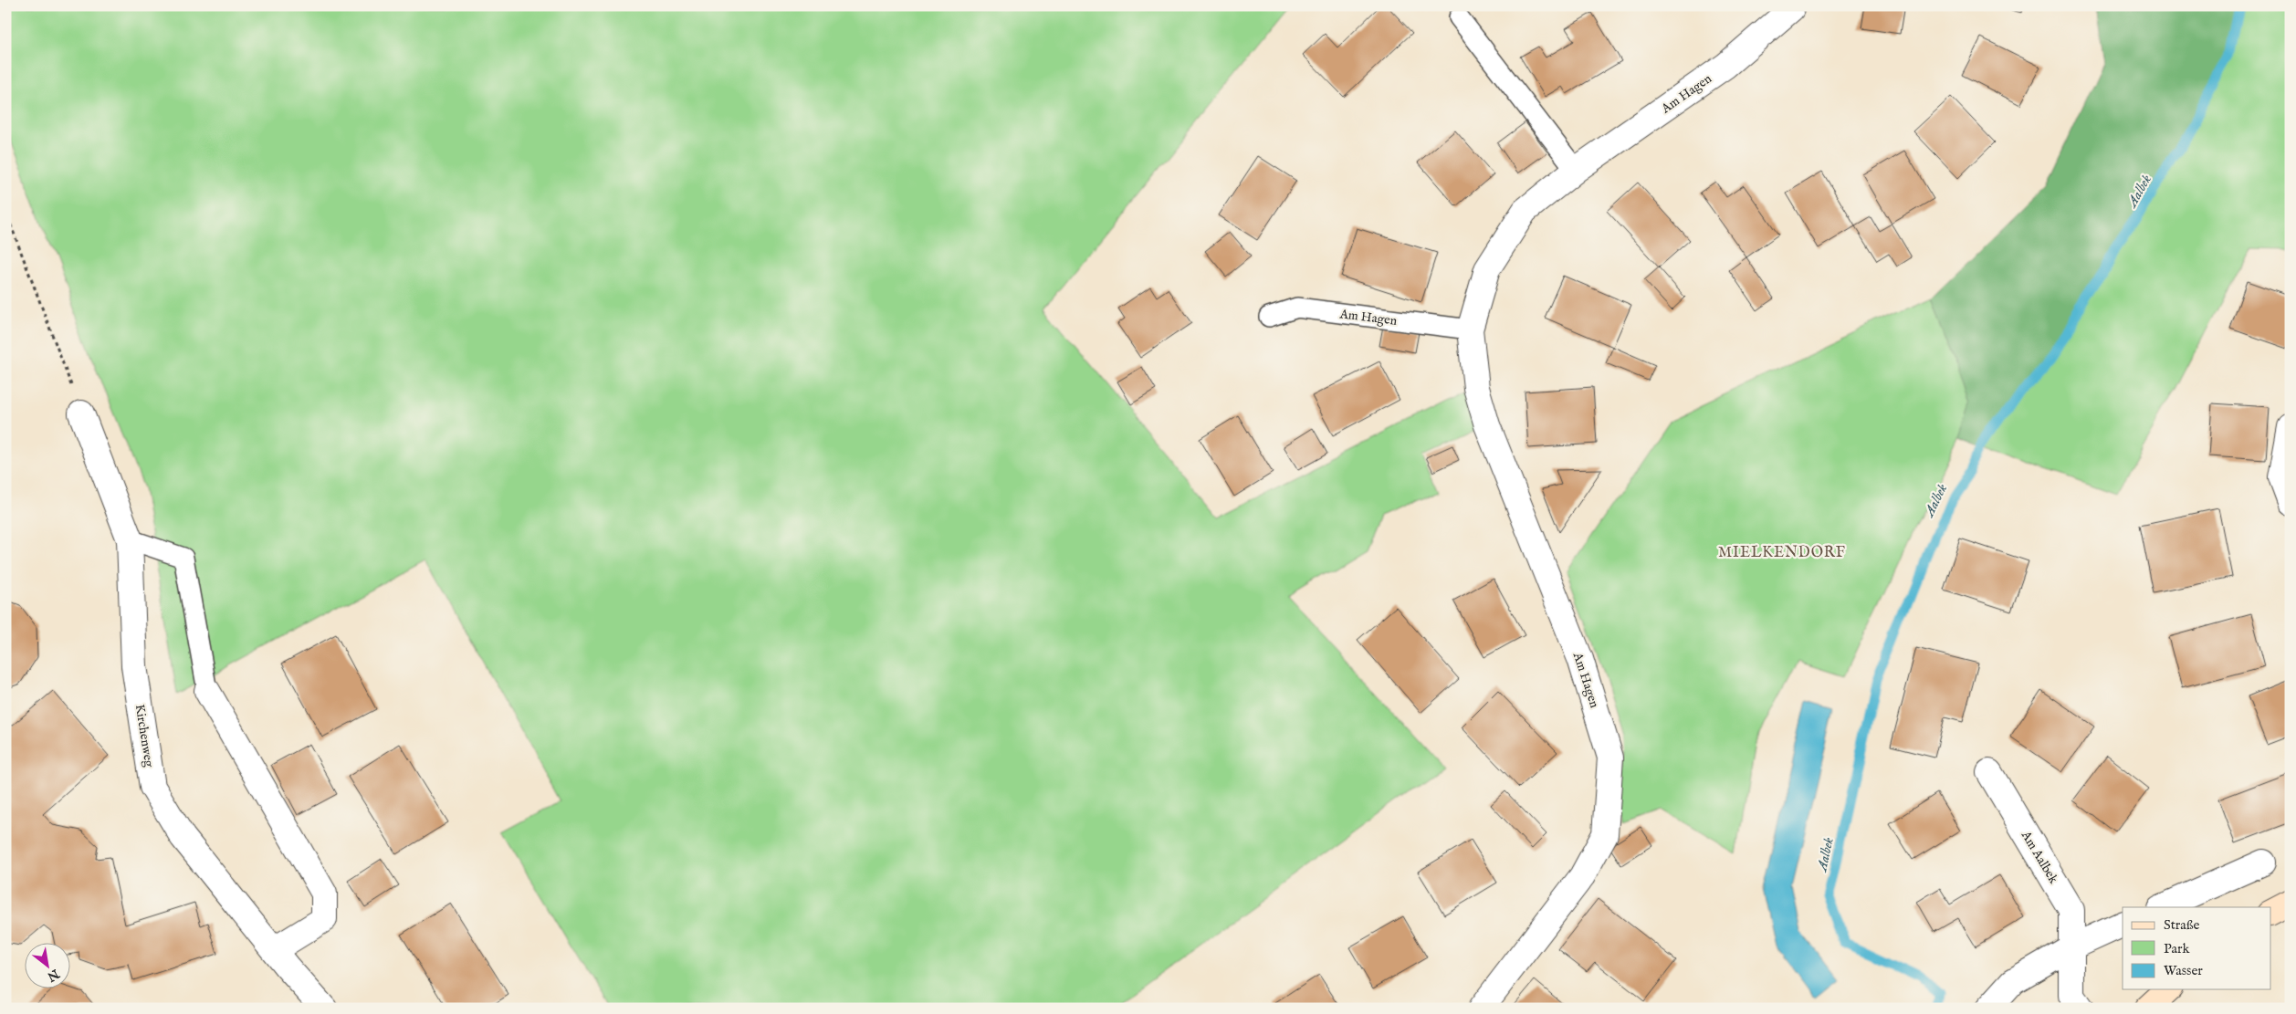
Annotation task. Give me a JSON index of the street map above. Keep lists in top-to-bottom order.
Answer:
{
  "streets": {
    "street": ["Am Hagen", "Kirchenweg", "Am Aalbek"]
  },
  "districts": ["MIELKENDORF"],
  "water": ["Aalbek"],
  "legend": ["Straße", "Park", "Wasser"],
  "north": "bottom right"
}
